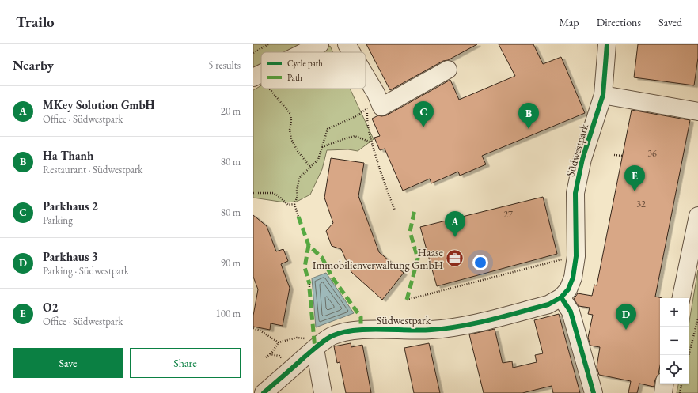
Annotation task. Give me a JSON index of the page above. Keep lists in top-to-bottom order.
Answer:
{
  "streets": {
    "street": ["Südwestpark"]
  },
  "places": {
    "office": ["Haase Immobilienverwaltung GmbH"]
  },
  "house_numbers": ["36", "32", "27"],
  "legend": ["Cycle path", "Path"],
  "page": {
    "header": "Trailo",
    "nav": ["Map", "Directions", "Saved"],
    "heading": ["Nearby", "5 results"],
    "list": [
      {
        "mark": "A",
        "name": "MKey Solution GmbH",
        "note": "Office · Südwestpark",
        "value": "20 m"
      },
      {
        "mark": "B",
        "name": "Ha Thanh",
        "note": "Restaurant · Südwestpark",
        "value": "80 m"
      },
      {
        "mark": "C",
        "name": "Parkhaus 2",
        "note": "Parking",
        "value": "80 m"
      },
      {
        "mark": "D",
        "name": "Parkhaus 3",
        "note": "Parking · Südwestpark",
        "value": "90 m"
      },
      {
        "mark": "E",
        "name": "O2",
        "note": "Office · Südwestpark",
        "value": "100 m"
      }
    ],
    "pins": [
      "C",
      "B",
      "E",
      "A",
      "D"
    ],
    "map_buttons": ["+", "−"],
    "buttons": ["Save", "Share"]
  }
}
